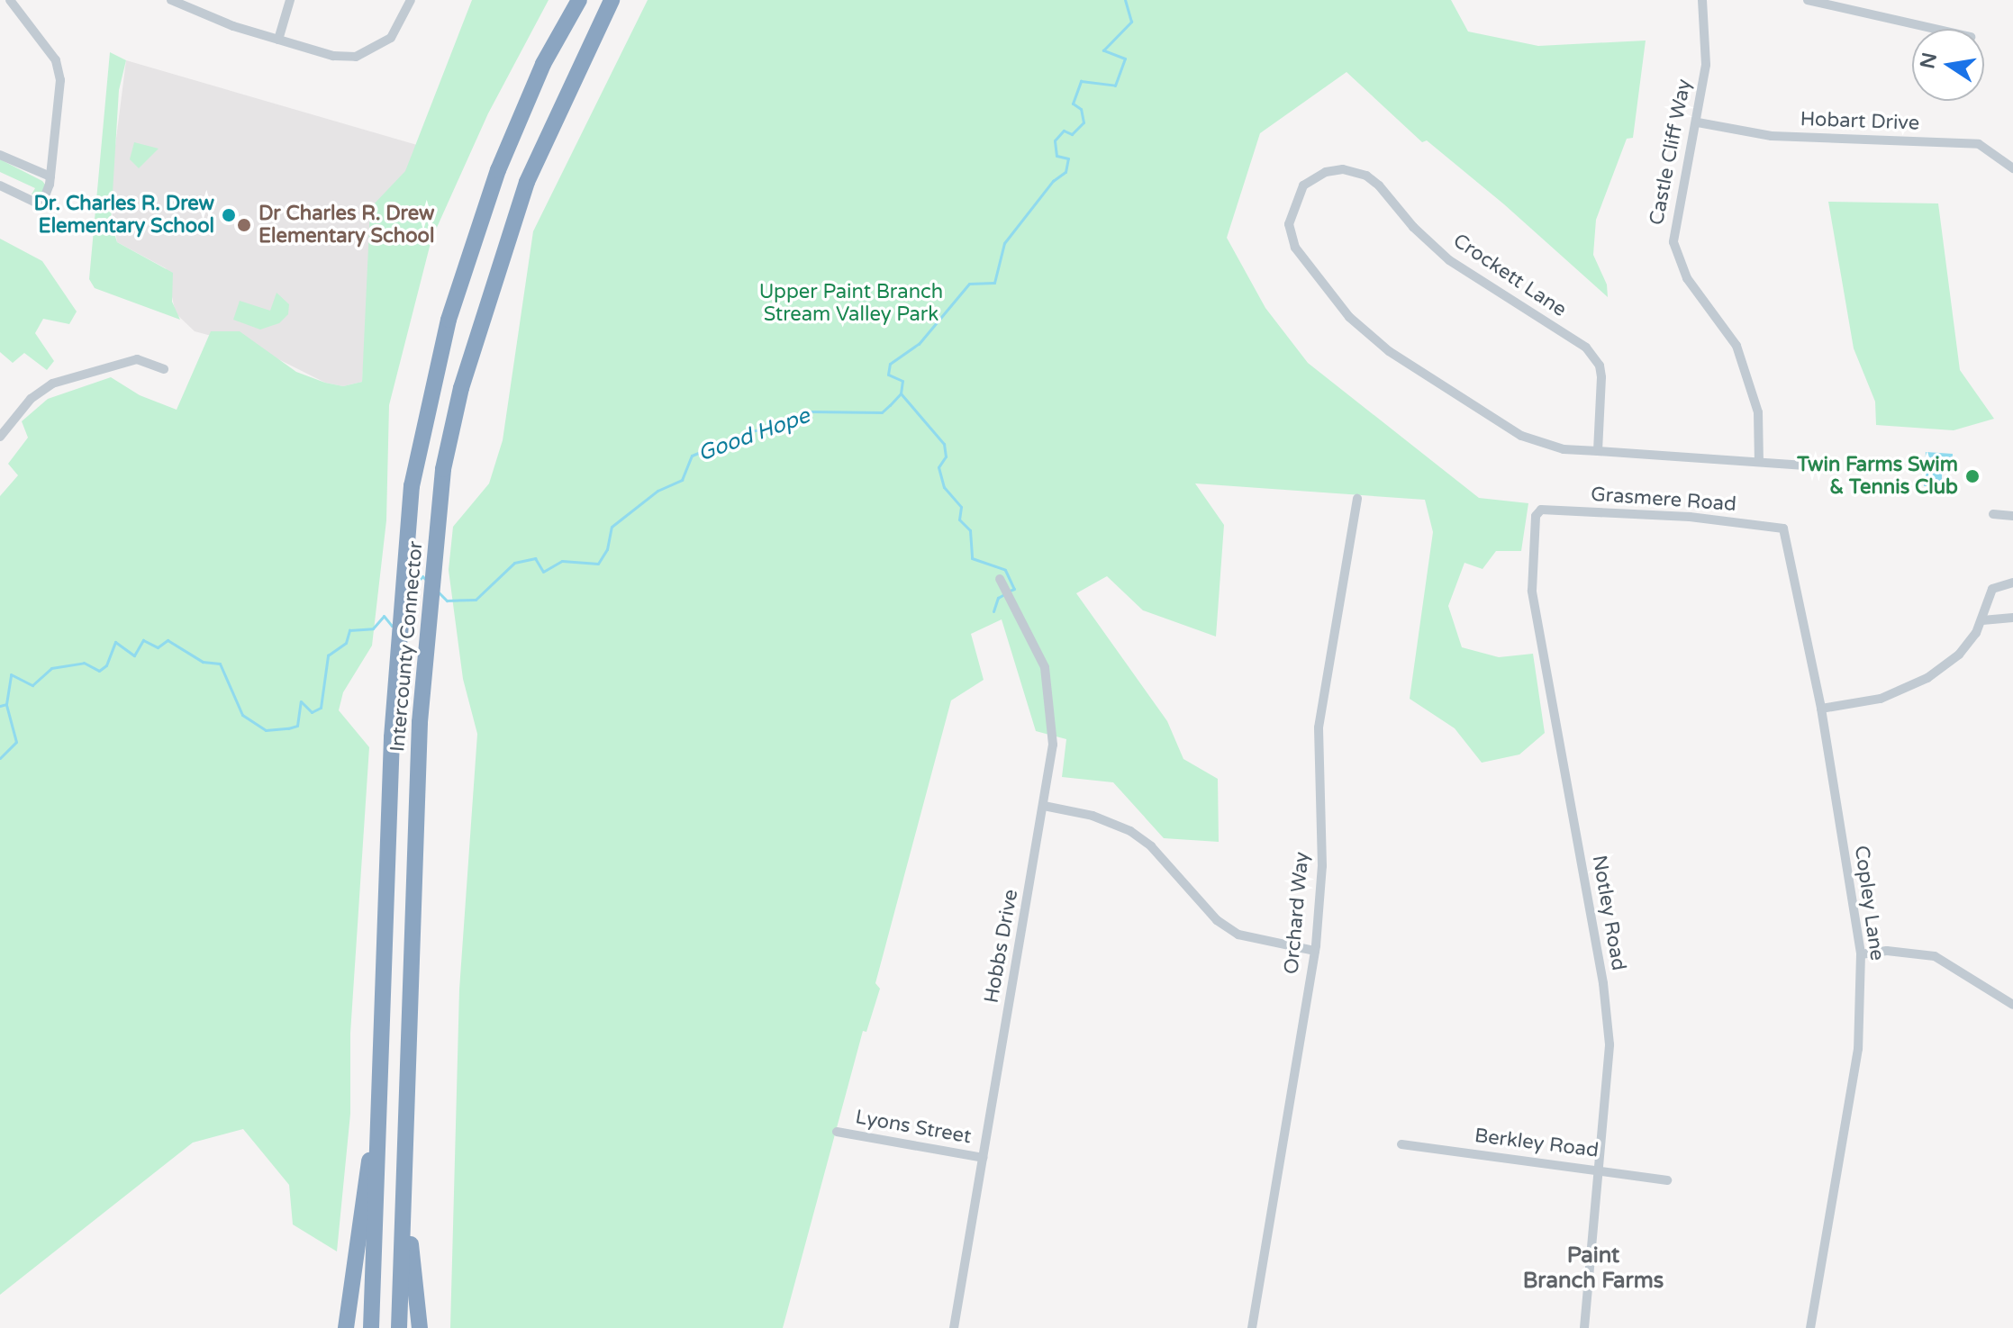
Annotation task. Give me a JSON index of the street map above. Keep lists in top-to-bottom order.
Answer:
{
  "streets": {
    "highway": ["Intercounty Connector"],
    "street": [
      "Hobart Drive",
      "Castle Cliff Way",
      "Crockett Lane",
      "Grasmere Road",
      "Copley Lane",
      "Orchard Way",
      "Notley Road",
      "Hobbs Drive",
      "Lyons Street",
      "Berkley Road"
    ]
  },
  "crossings": [
    ["Hobart Drive", "Castle Cliff Way"],
    ["Castle Cliff Way", "Crockett Lane"],
    ["Grasmere Road", "Copley Lane"],
    ["Grasmere Road", "Notley Road"],
    ["Notley Road", "Berkley Road"],
    ["Hobbs Drive", "Lyons Street"]
  ],
  "districts": ["Paint Branch Farms"],
  "water": ["Good Hope"],
  "parks": ["Upper Paint Branch Stream Valley Park"],
  "places": ["Dr. Charles R. Drew Elementary School", "Dr Charles R. Drew Elementary School", "Twin Farms Swim & Tennis Club"],
  "north": "left"
}
